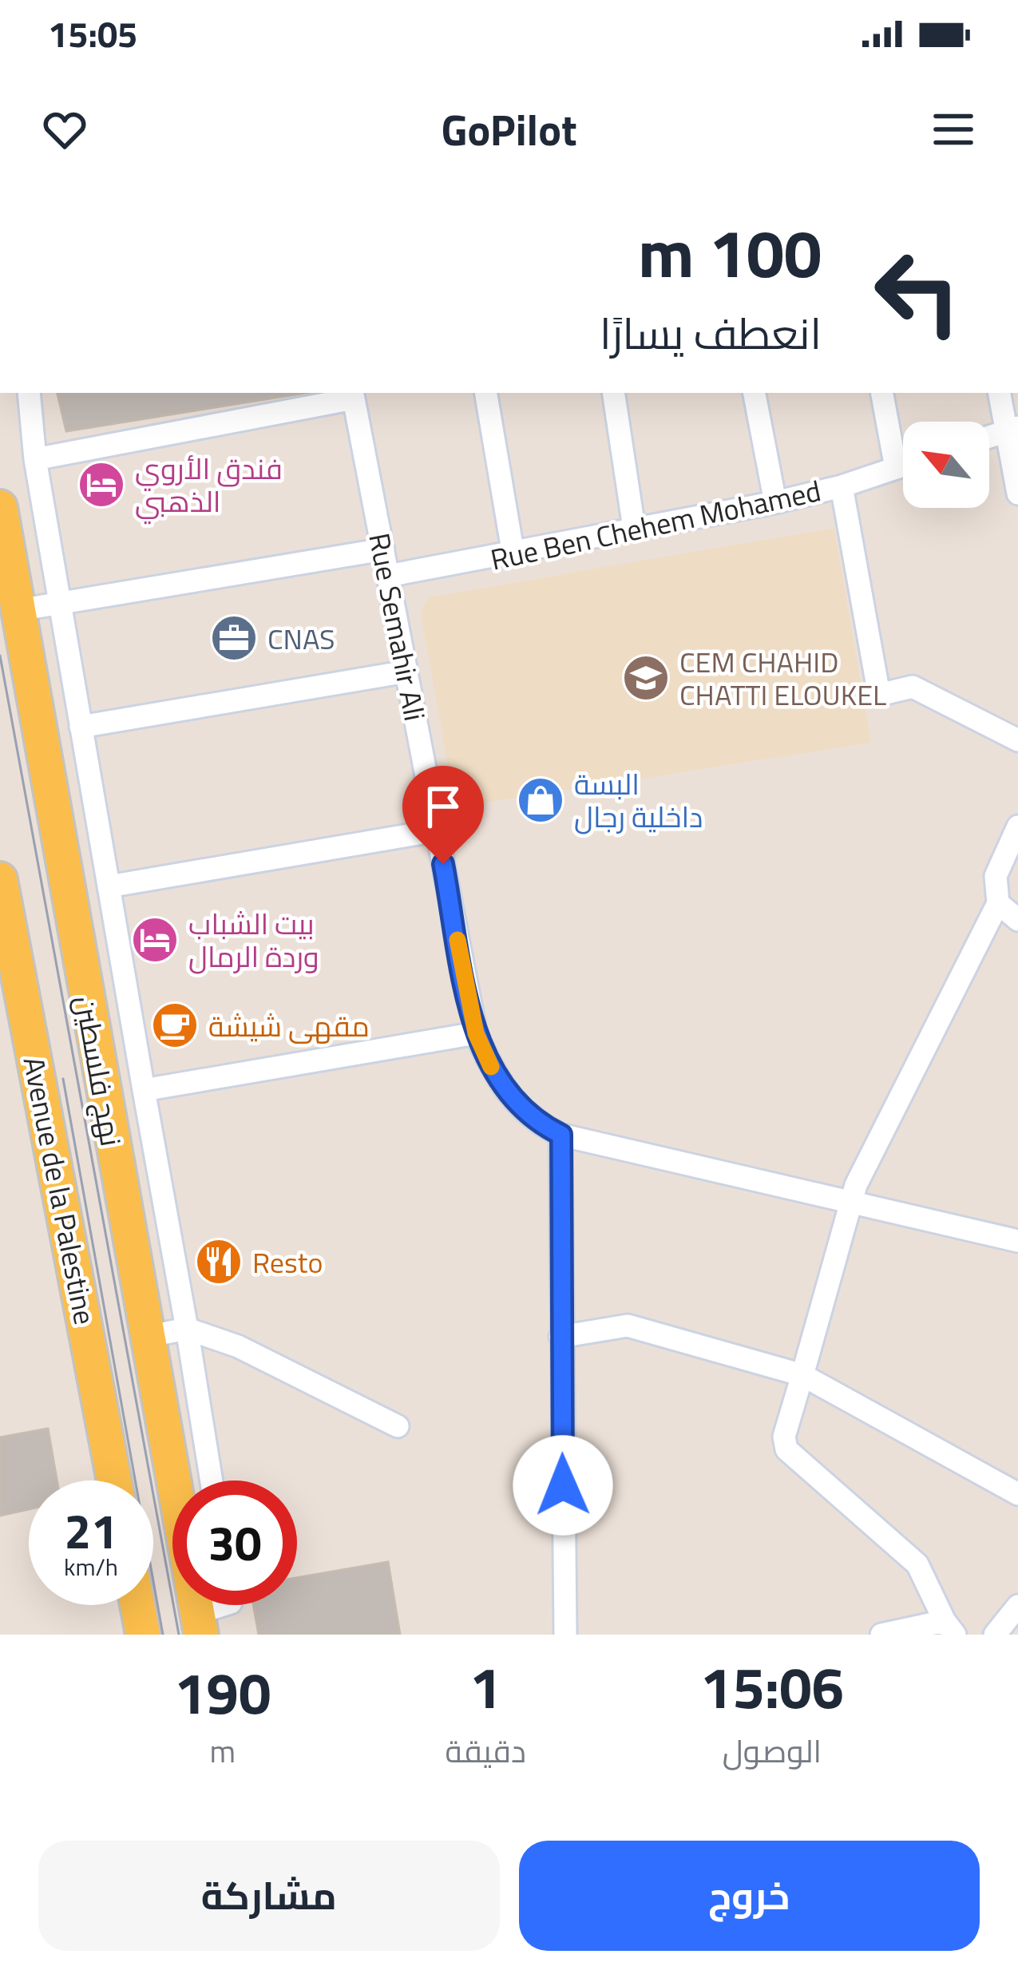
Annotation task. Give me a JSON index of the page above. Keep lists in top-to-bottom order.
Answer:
{
  "streets": {
    "main road": ["نهج فلسطين", "Avenue de la Palestine"],
    "street": ["Rue Ben Chehem Mohamed", "Rue Semahir Ali"]
  },
  "crossings": [
    ["Rue Ben Chehem Mohamed", "Rue Semahir Ali"]
  ],
  "places": {
    "hotel": ["فندق الأروي الذهبي", "بيت الشباب وردة الرمال"],
    "office": ["CNAS"],
    "school or university": ["CEM CHAHID CHATTI ELOUKEL"],
    "shop": ["البسة داخلية رجال"],
    "cafe": ["مقهى شيشة"],
    "restaurant": ["Resto"]
  },
  "north": "top left",
  "page": {
    "status": "15:05",
    "header": "GoPilot",
    "turn": ["100 m", "انعطف يسارًا"],
    "speed": "21 km/h",
    "limit": "30",
    "eta": [
      "15:06",
      "الوصول",
      "1",
      "دقيقة",
      "190",
      "m"
    ],
    "buttons": ["خروج", "مشاركة"]
  }
}
